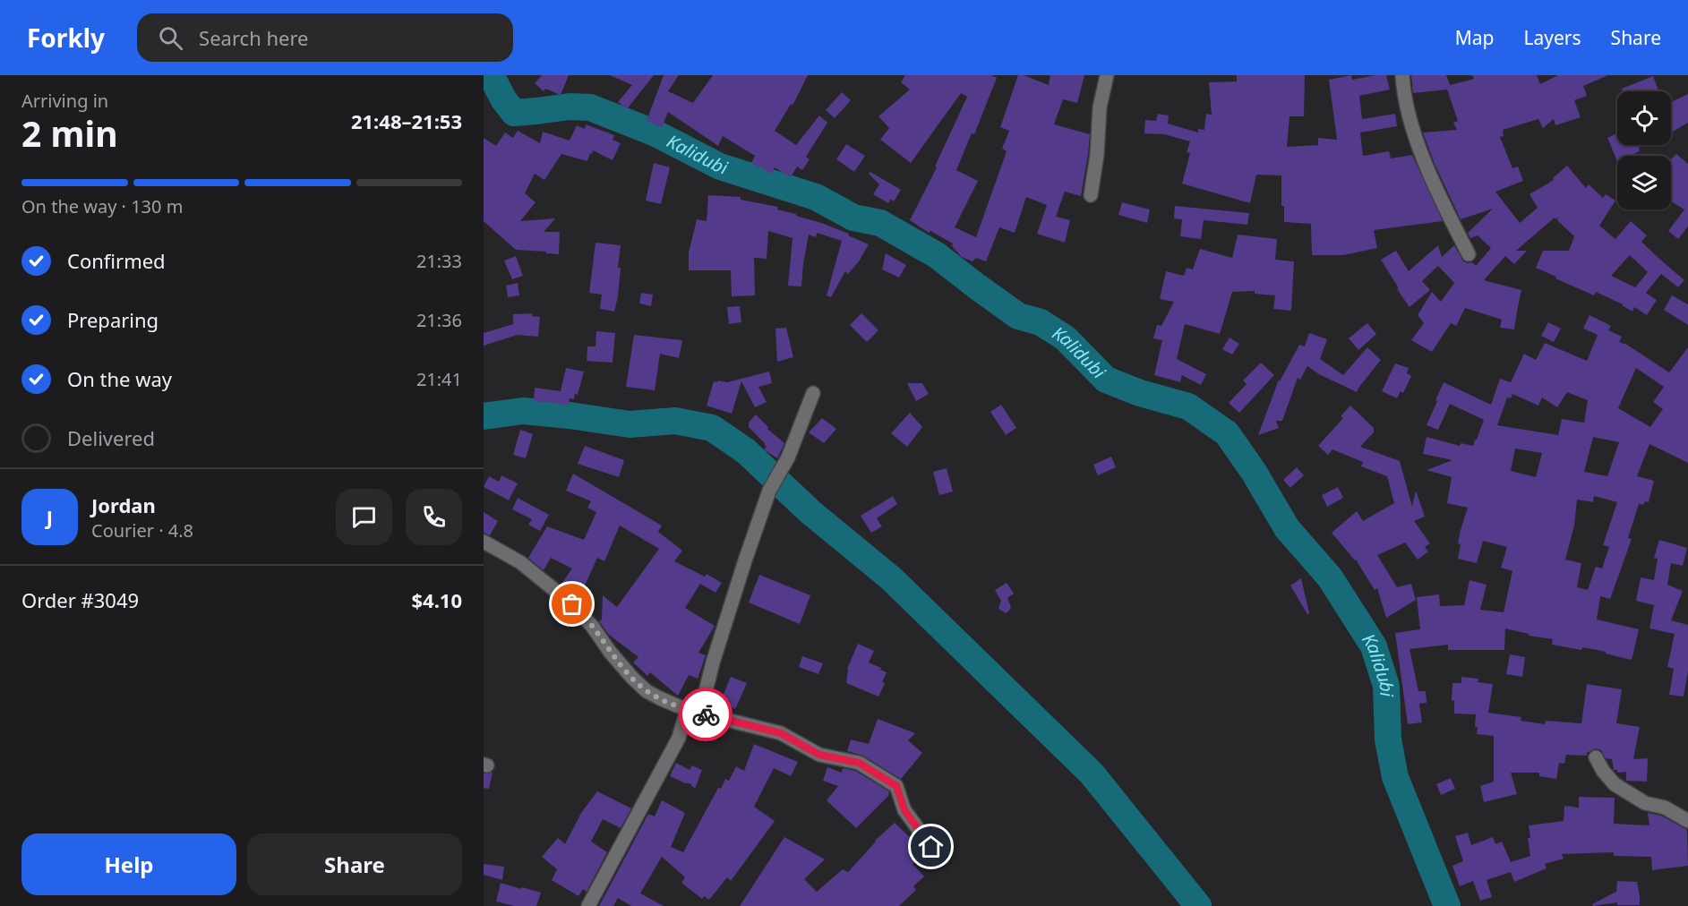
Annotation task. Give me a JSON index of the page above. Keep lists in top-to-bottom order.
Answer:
{
  "water": ["Kalidubi"],
  "page": {
    "header": "Forkly",
    "search": "Search here",
    "nav": ["Map", "Layers", "Share"],
    "heading": ["2 min", "Arriving in", "21:48–21:53"],
    "panel": [
      "Jordan",
      "Courier · 4.8",
      "Order #3049",
      "$4.10"
    ],
    "bar": "On the way · 130 m",
    "list": [
      ["Confirmed", "21:33"],
      ["Preparing", "21:36"],
      ["On the way", "21:41"],
      "Delivered"
    ],
    "round": "J",
    "buttons": ["Help", "Share"]
  }
}
